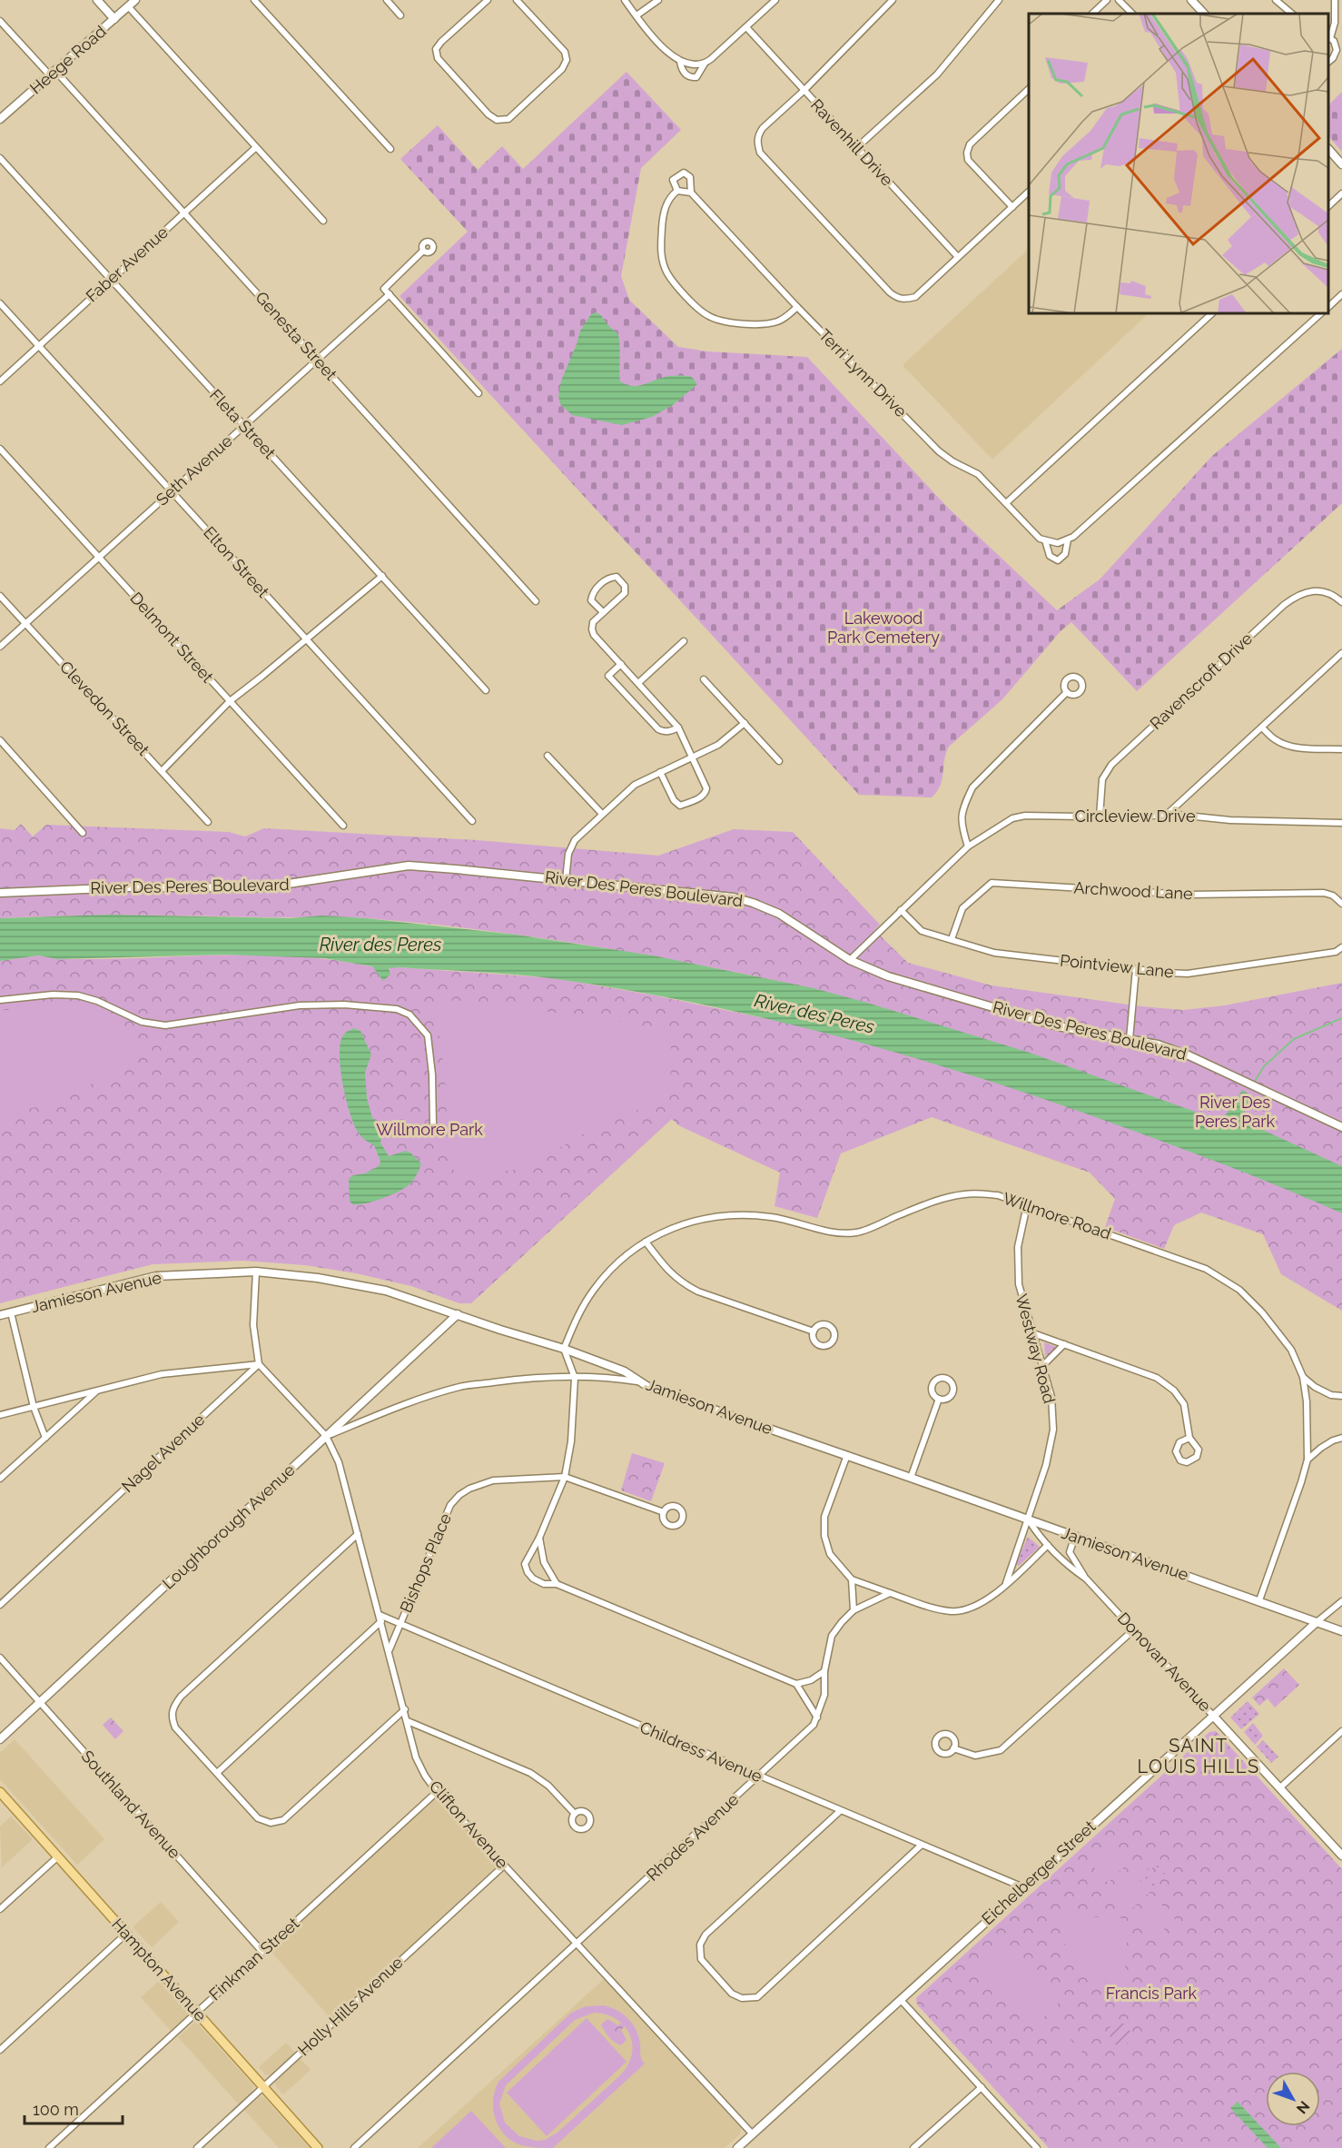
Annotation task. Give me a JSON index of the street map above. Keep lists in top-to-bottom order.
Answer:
{
  "streets": {
    "main road": [
      "Heege Road",
      "River Des Peres Boulevard",
      "Jamieson Avenue",
      "Loughborough Avenue",
      "Donovan Avenue",
      "Eichelberger Street",
      "Hampton Avenue"
    ],
    "street": [
      "Ravenhill Drive",
      "Faber Avenue",
      "Genesta Street",
      "Terri Lynn Drive",
      "Fleta Street",
      "Seth Avenue",
      "Elton Street",
      "Delmont Street",
      "Ravenscroft Drive",
      "Clevedon Street",
      "Circleview Drive",
      "Archwood Lane",
      "Pointview Lane",
      "Willmore Road",
      "Westway Road",
      "Nagel Avenue",
      "Bishops Place",
      "Childress Avenue",
      "Southland Avenue",
      "Clifton Avenue",
      "Rhodes Avenue",
      "Finkman Street",
      "Holly Hills Avenue"
    ]
  },
  "crossings": [
    ["Heege Road", "Genesta Street"],
    ["Faber Avenue", "Genesta Street"],
    ["Faber Avenue", "Fleta Street"],
    ["Faber Avenue", "Elton Street"],
    ["Genesta Street", "Seth Avenue"],
    ["Fleta Street", "Seth Avenue"],
    ["Seth Avenue", "Elton Street"],
    ["Seth Avenue", "Delmont Street"],
    ["Seth Avenue", "Clevedon Street"],
    ["Ravenscroft Drive", "Circleview Drive"],
    ["Archwood Lane", "Pointview Lane"],
    ["Willmore Road", "Jamieson Avenue"],
    ["Willmore Road", "Westway Road"],
    ["Jamieson Avenue", "Westway Road"],
    ["Jamieson Avenue", "Loughborough Avenue"],
    ["Jamieson Avenue", "Donovan Avenue"],
    ["Jamieson Avenue", "Eichelberger Street"],
    ["Westway Road", "Donovan Avenue"],
    ["Nagel Avenue", "Clifton Avenue"],
    ["Loughborough Avenue", "Southland Avenue"],
    ["Loughborough Avenue", "Clifton Avenue"],
    ["Bishops Place", "Childress Avenue"],
    ["Bishops Place", "Clifton Avenue"],
    ["Donovan Avenue", "Eichelberger Street"],
    ["Childress Avenue", "Clifton Avenue"],
    ["Childress Avenue", "Rhodes Avenue"],
    ["Childress Avenue", "Eichelberger Street"],
    ["Southland Avenue", "Finkman Street"],
    ["Clifton Avenue", "Rhodes Avenue"],
    ["Clifton Avenue", "Eichelberger Street"],
    ["Clifton Avenue", "Finkman Street"],
    ["Clifton Avenue", "Holly Hills Avenue"],
    ["Finkman Street", "Hampton Avenue"],
    ["Hampton Avenue", "Holly Hills Avenue"]
  ],
  "districts": ["SAINT LOUIS HILLS"],
  "water": ["River des Peres"],
  "parks": [
    "Lakewood Park Cemetery",
    "River Des Peres Park",
    "Willmore Park",
    "Francis Park"
  ],
  "scale_bar": "100 m",
  "north": "bottom right"
}
